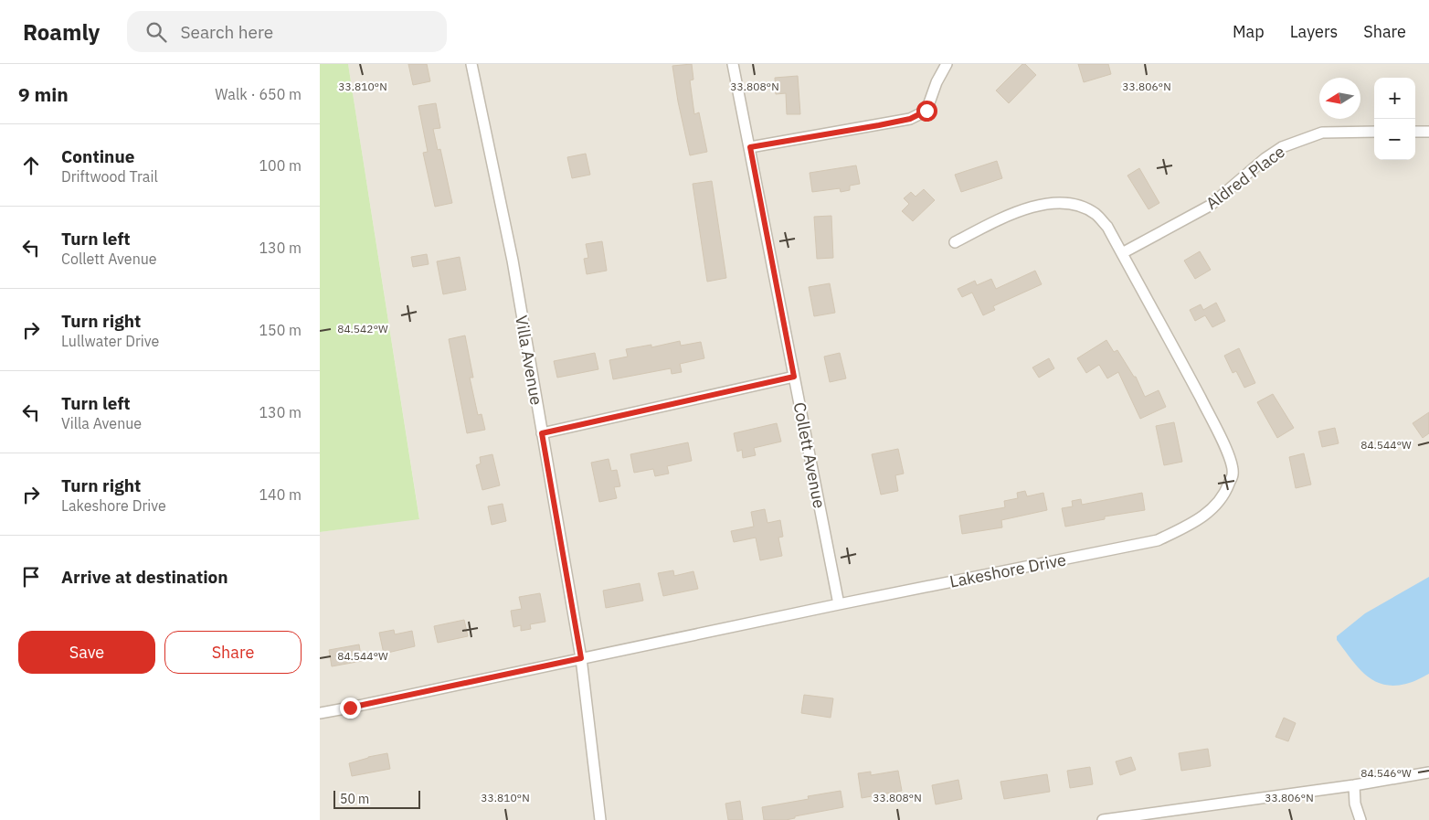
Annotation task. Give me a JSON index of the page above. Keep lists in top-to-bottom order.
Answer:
{
  "streets": {
    "street": [
      "Aldred Place",
      "Villa Avenue",
      "Collett Avenue",
      "Lakeshore Drive"
    ]
  },
  "crossings": [
    ["Aldred Place", "Lakeshore Drive"],
    ["Villa Avenue", "Lakeshore Drive"],
    ["Collett Avenue", "Lakeshore Drive"]
  ],
  "scale_bar": "50 m",
  "north": "left",
  "page": {
    "header": "Roamly",
    "search": "Search here",
    "nav": ["Map", "Layers", "Share"],
    "heading": ["9 min", "Walk · 650 m"],
    "map_buttons": ["+", "−"],
    "list": [
      ["Continue", "Driftwood Trail", "100 m"],
      ["Turn left", "Collett Avenue", "130 m"],
      ["Turn right", "Lullwater Drive", "150 m"],
      ["Turn left", "Villa Avenue", "130 m"],
      ["Turn right", "Lakeshore Drive", "140 m"],
      "Arrive at destination"
    ],
    "buttons": ["Save", "Share"],
    "scale": "50 m"
  },
  "coordinates": [
    "33.810°N",
    "33.808°N",
    "33.806°N",
    "84.542°W",
    "84.544°W",
    "84.546°W"
  ]
}
